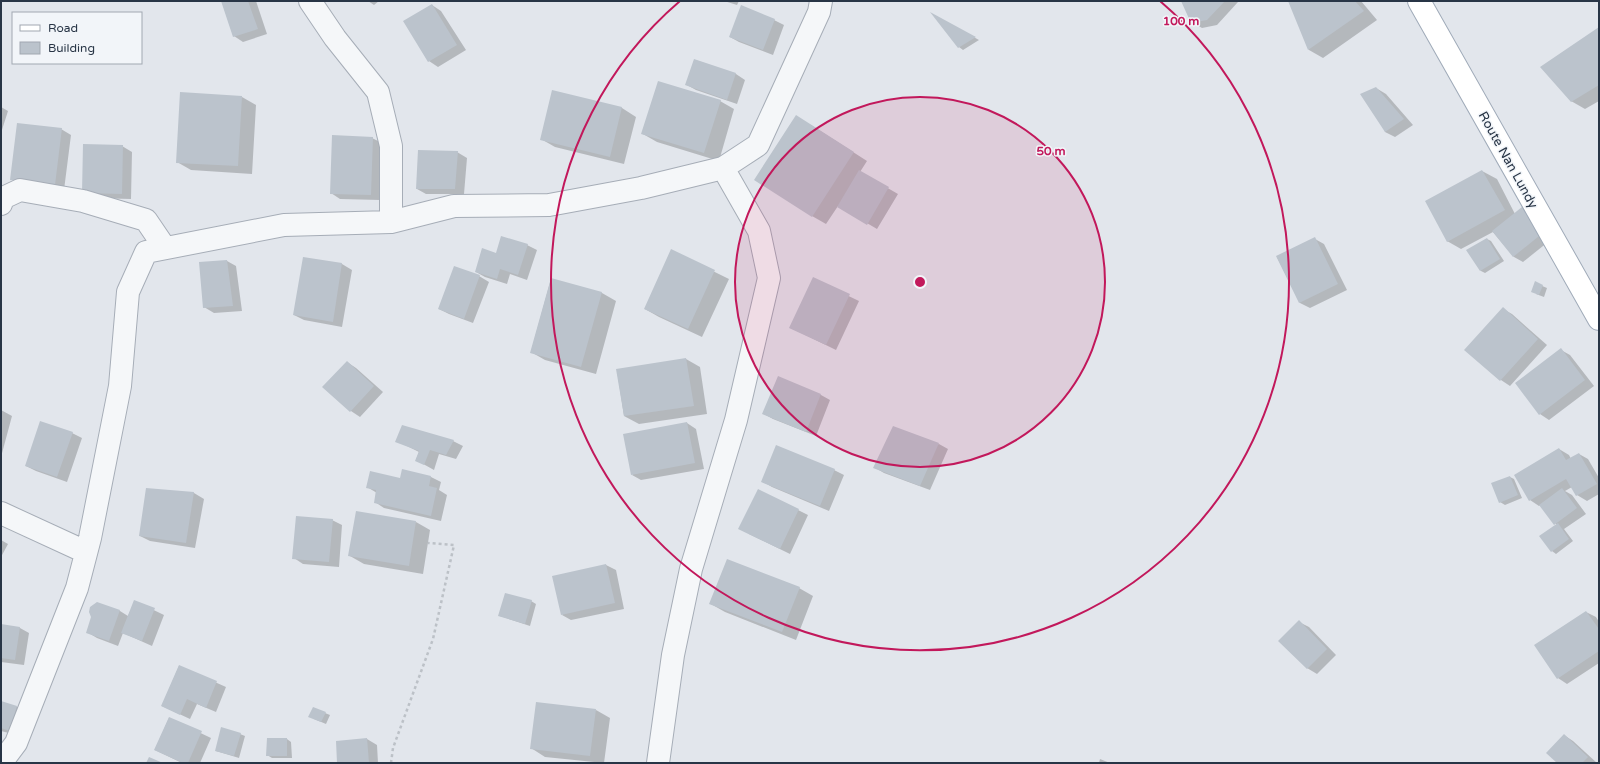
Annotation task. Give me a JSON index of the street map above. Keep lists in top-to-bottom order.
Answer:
{
  "streets": {
    "main road": ["Route Nan Lundy"]
  },
  "legend": ["Road", "Building"],
  "rings": ["100 m", "50 m"]
}
